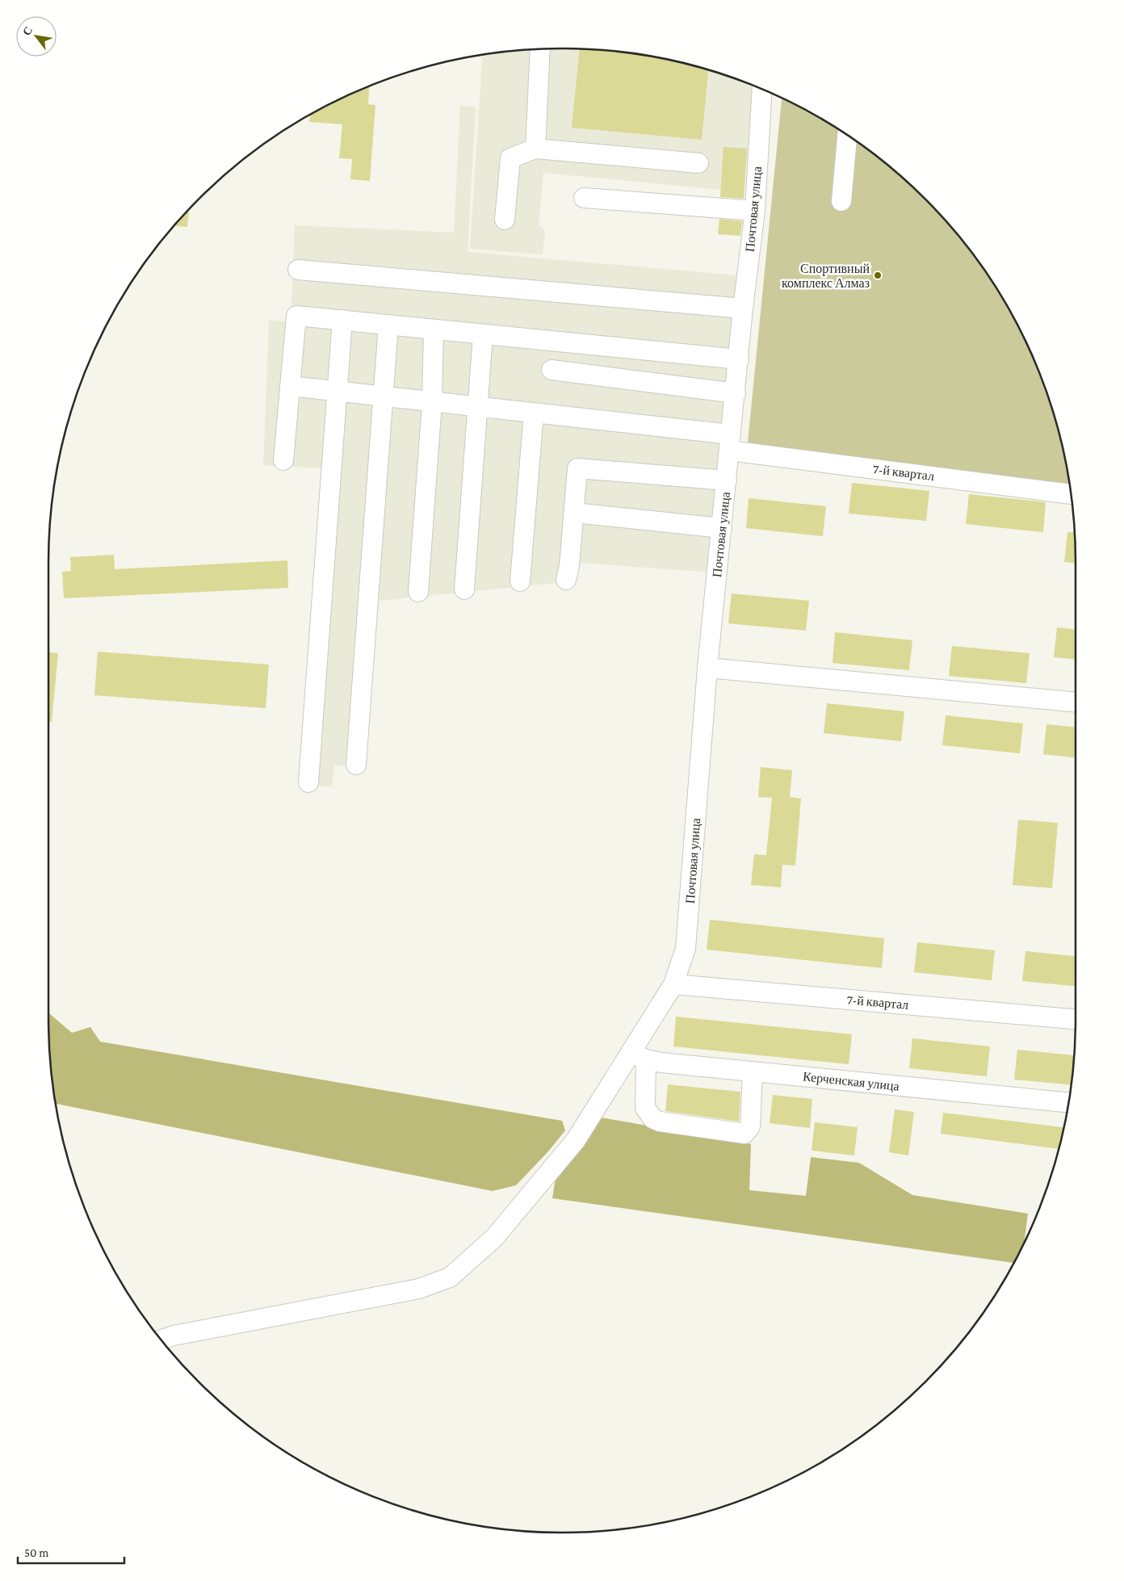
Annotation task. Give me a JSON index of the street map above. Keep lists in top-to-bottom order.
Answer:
{
  "streets": {
    "street": ["Почтовая улица", "7-й квартал", "Керченская улица"]
  },
  "crossings": [
    ["Почтовая улица", "7-й квартал"],
    ["Почтовая улица", "Керченская улица"]
  ],
  "places": ["Спортивный комплекс Алмаз"],
  "scale_bar": "50 m",
  "north": "top left"
}
